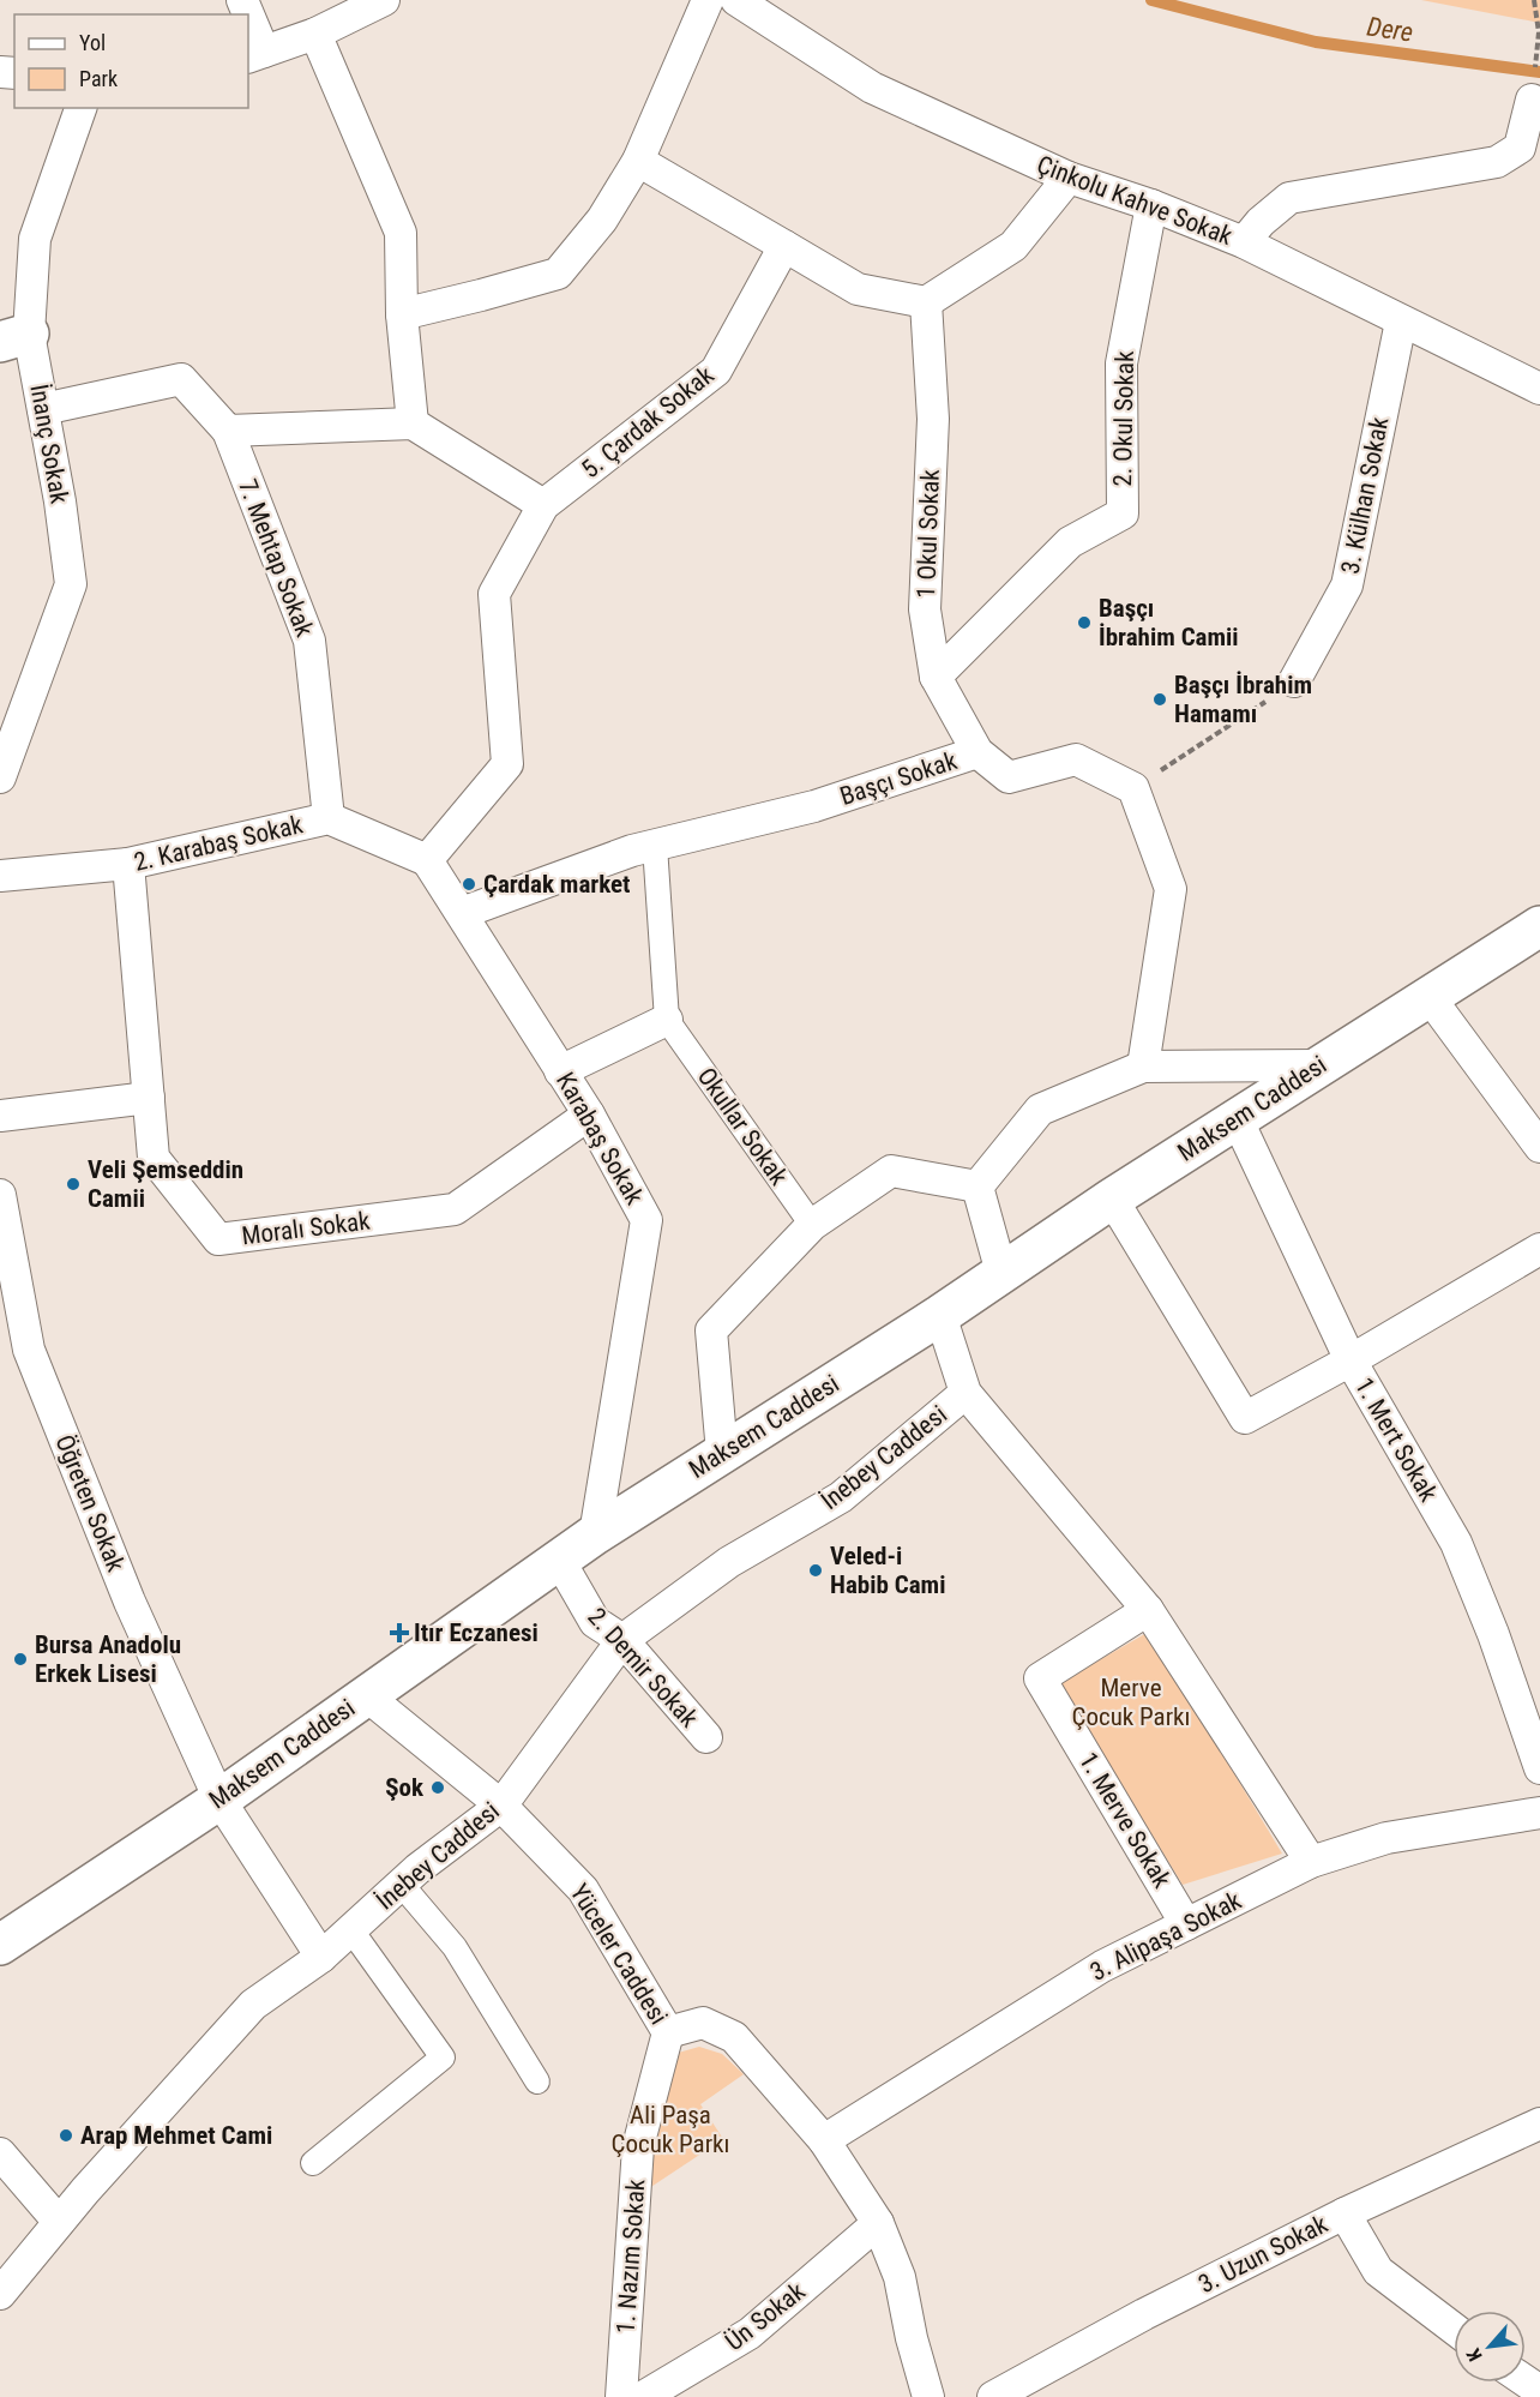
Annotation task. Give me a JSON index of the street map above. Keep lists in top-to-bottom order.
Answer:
{
  "streets": {
    "main road": ["Maksem Caddesi"],
    "street": [
      "Çinkolu Kahve Sokak",
      "2. Okul Sokak",
      "5. Çardak Sokak",
      "İnanç Sokak",
      "3. Külhan Sokak",
      "1 Okul Sokak",
      "7. Mehtap Sokak",
      "Başçı Sokak",
      "2. Karabaş Sokak",
      "Okullar Sokak",
      "Karabaş Sokak",
      "Moralı Sokak",
      "1. Mert Sokak",
      "İnebey Caddesi",
      "Öğreten Sokak",
      "2. Demir Sokak",
      "1. Merve Sokak",
      "3. Alipaşa Sokak",
      "Yüceler Caddesi",
      "3. Uzun Sokak",
      "1. Nazım Sokak",
      "Ün Sokak"
    ]
  },
  "crossings": [
    ["Çinkolu Kahve Sokak", "2. Okul Sokak"],
    ["Çinkolu Kahve Sokak", "3. Külhan Sokak"],
    ["2. Okul Sokak", "1 Okul Sokak"],
    ["5. Çardak Sokak", "2. Karabaş Sokak"],
    ["5. Çardak Sokak", "Karabaş Sokak"],
    ["1 Okul Sokak", "Başçı Sokak"],
    ["7. Mehtap Sokak", "2. Karabaş Sokak"],
    ["Başçı Sokak", "Karabaş Sokak"],
    ["2. Karabaş Sokak", "Karabaş Sokak"],
    ["2. Karabaş Sokak", "Moralı Sokak"],
    ["Maksem Caddesi", "Karabaş Sokak"],
    ["Maksem Caddesi", "1. Mert Sokak"],
    ["Maksem Caddesi", "Öğreten Sokak"],
    ["Maksem Caddesi", "2. Demir Sokak"],
    ["Maksem Caddesi", "Yüceler Caddesi"],
    ["Karabaş Sokak", "Moralı Sokak"],
    ["İnebey Caddesi", "Öğreten Sokak"],
    ["İnebey Caddesi", "2. Demir Sokak"],
    ["İnebey Caddesi", "Yüceler Caddesi"],
    ["1. Merve Sokak", "3. Alipaşa Sokak"],
    ["3. Alipaşa Sokak", "Yüceler Caddesi"],
    ["Yüceler Caddesi", "1. Nazım Sokak"],
    ["Yüceler Caddesi", "Ün Sokak"]
  ],
  "water": ["Dere"],
  "parks": ["Merve Çocuk Parkı", "Ali Paşa Çocuk Parkı"],
  "places": {
    "other": [
      "Başçı İbrahim Camii",
      "Başçı İbrahim Hamamı",
      "Çardak market",
      "Veli Şemseddin Camii",
      "Veled-i Habib Cami",
      "Bursa Anadolu Erkek Lisesi",
      "Şok",
      "Arap Mehmet Cami"
    ],
    "health": ["Itır Eczanesi"]
  },
  "legend": ["Yol", "Park"],
  "north": "bottom left"
}
